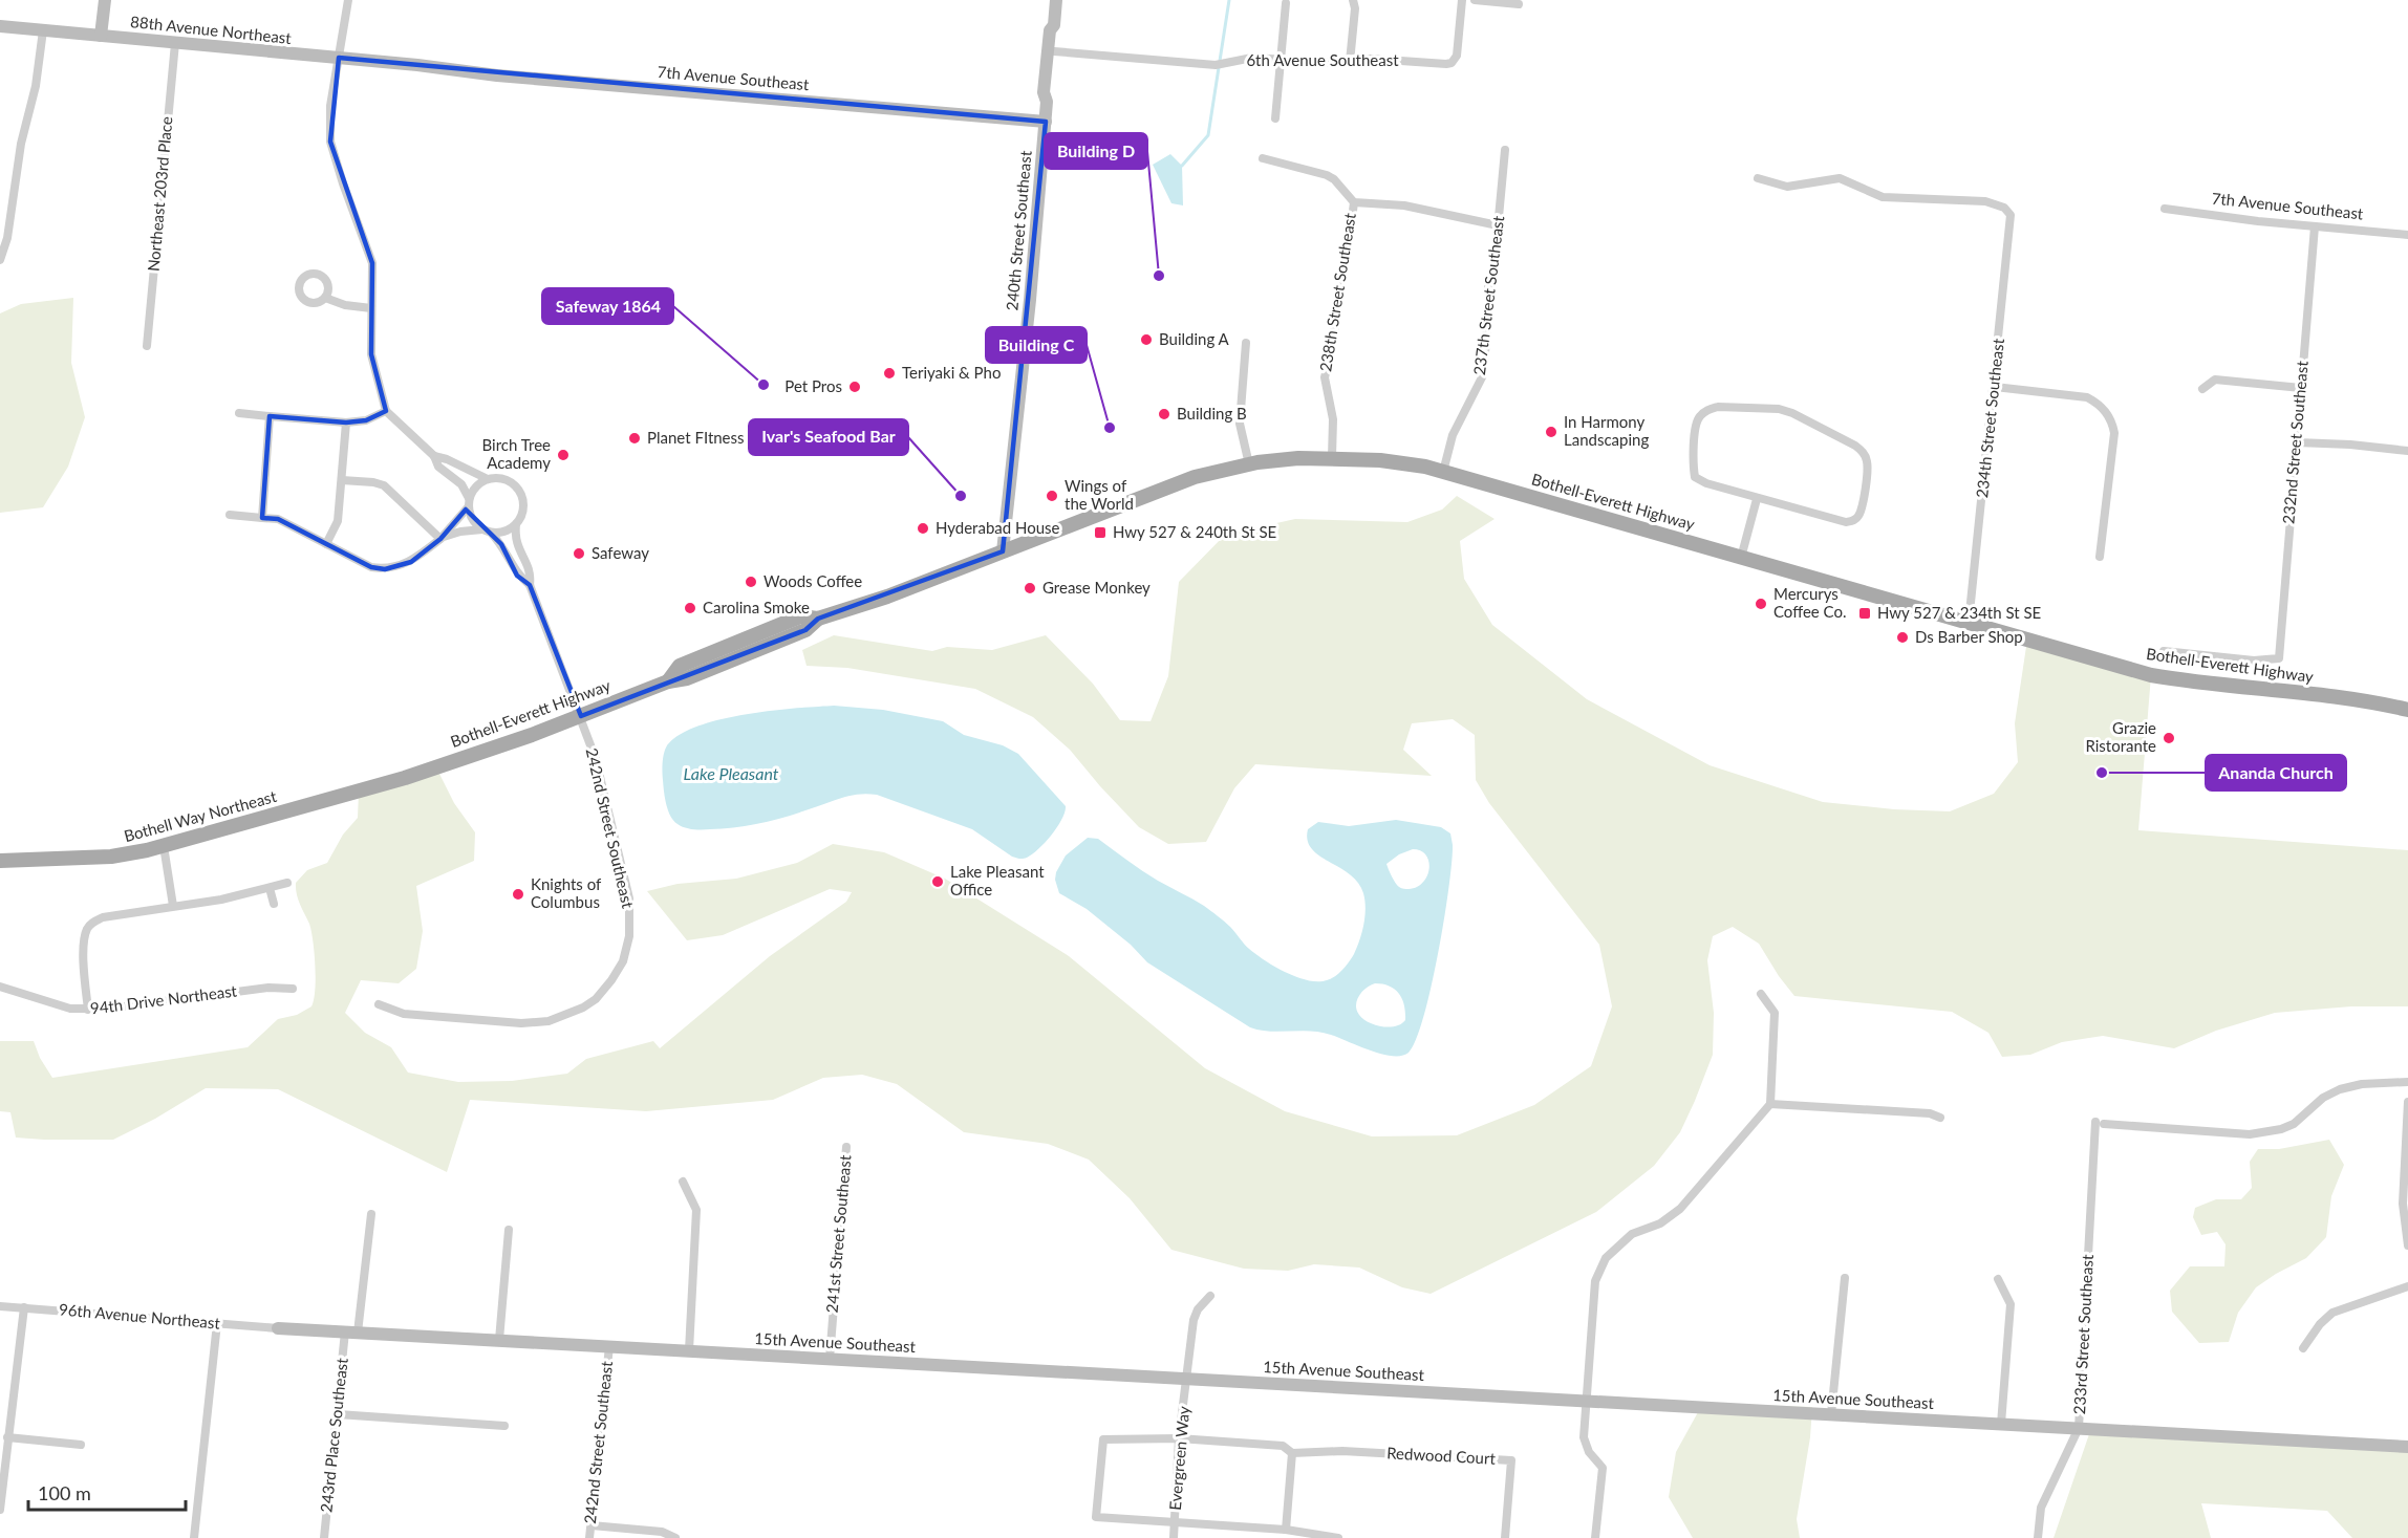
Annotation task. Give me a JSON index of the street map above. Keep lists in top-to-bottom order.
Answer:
{
  "streets": {
    "main road": ["Bothell-Everett Highway", "Bothell Way Northeast"],
    "street": [
      "88th Avenue Northeast",
      "6th Avenue Southeast",
      "7th Avenue Southeast",
      "Northeast 203rd Place",
      "240th Street Southeast",
      "238th Street Southeast",
      "237th Street Southeast",
      "234th Street Southeast",
      "232nd Street Southeast",
      "242nd Street Southeast",
      "94th Drive Northeast",
      "241st Street Southeast",
      "96th Avenue Northeast",
      "233rd Street Southeast",
      "15th Avenue Southeast",
      "243rd Place Southeast",
      "Redwood Court",
      "Evergreen Way"
    ]
  },
  "crossings": [
    ["88th Avenue Northeast", "7th Avenue Southeast"],
    ["88th Avenue Northeast", "Northeast 203rd Place"],
    ["6th Avenue Southeast", "240th Street Southeast"],
    ["7th Avenue Southeast", "240th Street Southeast"],
    ["7th Avenue Southeast", "232nd Street Southeast"],
    ["240th Street Southeast", "Bothell-Everett Highway"],
    ["238th Street Southeast", "Bothell-Everett Highway"],
    ["237th Street Southeast", "Bothell-Everett Highway"],
    ["234th Street Southeast", "Bothell-Everett Highway"],
    ["Bothell-Everett Highway", "Bothell Way Northeast"],
    ["Bothell-Everett Highway", "242nd Street Southeast"],
    ["242nd Street Southeast", "15th Avenue Southeast"],
    ["241st Street Southeast", "15th Avenue Southeast"],
    ["96th Avenue Northeast", "15th Avenue Southeast"],
    ["233rd Street Southeast", "15th Avenue Southeast"],
    ["15th Avenue Southeast", "243rd Place Southeast"],
    ["15th Avenue Southeast", "Evergreen Way"]
  ],
  "water": ["Lake Pleasant"],
  "places": {
    "other": [
      "Building D",
      "Building A",
      "Teriyaki & Pho",
      "Safeway 1864",
      "Pet Pros",
      "Building B",
      "Building C",
      "In Harmony Landscaping",
      "Planet FItness",
      "Birch Tree Academy",
      "Ivar's Seafood Bar",
      "Wings of the World",
      "Hyderabad House",
      "Safeway",
      "Woods Coffee",
      "Grease Monkey",
      "Mercurys Coffee Co.",
      "Carolina Smoke",
      "Ds Barber Shop",
      "Grazie Ristorante",
      "Ananda Church",
      "Lake Pleasant Office",
      "Knights of Columbus"
    ],
    "transit": ["Hwy 527 & 240th St SE", "Hwy 527 & 234th St SE"]
  },
  "scale_bar": "100 m"
}
